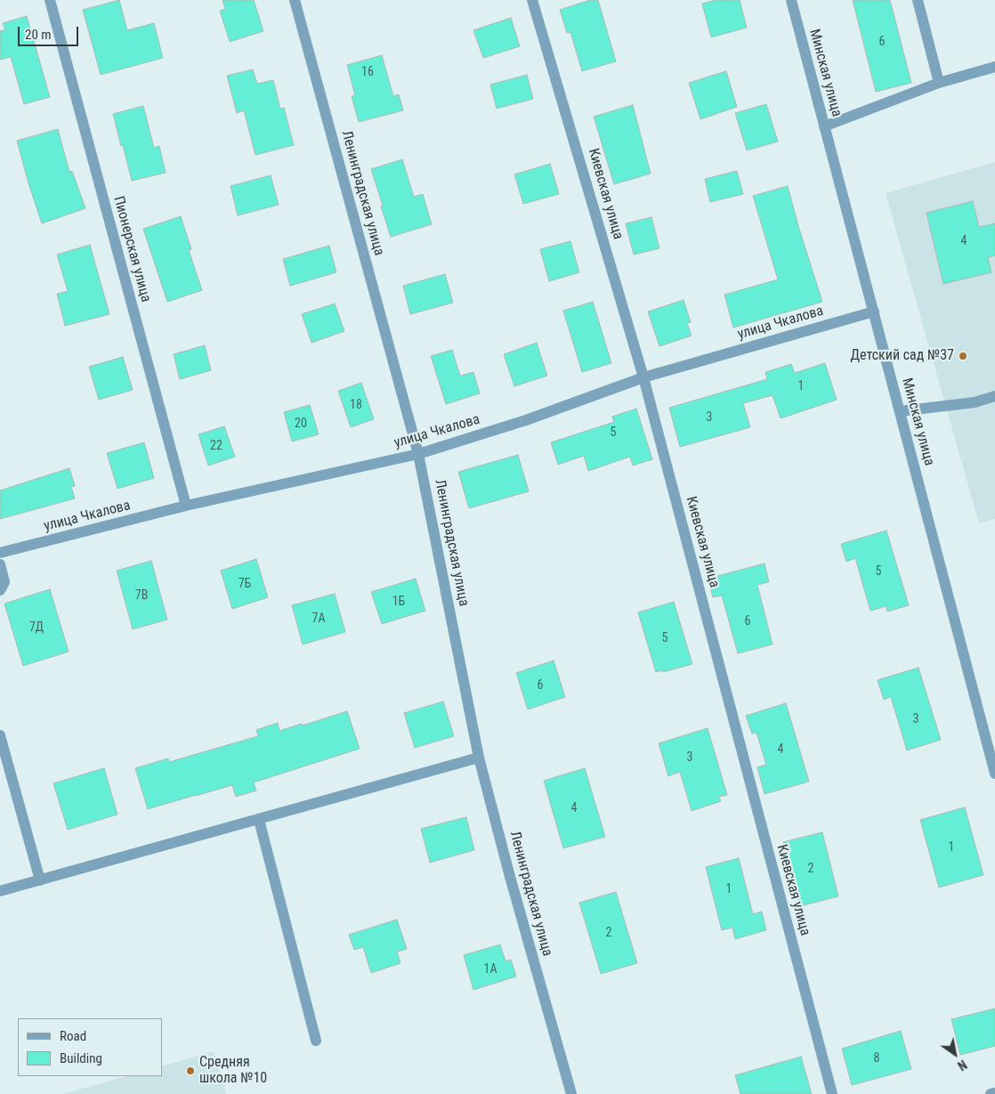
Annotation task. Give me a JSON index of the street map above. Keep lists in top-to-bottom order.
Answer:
{
  "streets": {
    "street": [
      "Минская улица",
      "Ленинградская улица",
      "Киевская улица",
      "Пионерская улица",
      "улица Чкалова"
    ]
  },
  "crossings": [
    ["Минская улица", "улица Чкалова"],
    ["Ленинградская улица", "улица Чкалова"],
    ["Киевская улица", "улица Чкалова"],
    ["Пионерская улица", "улица Чкалова"]
  ],
  "places": ["Детский сад №37", "Средняя школа №10"],
  "house_numbers": [
    "6",
    "16",
    "4",
    "1",
    "18",
    "3",
    "20",
    "5",
    "22",
    "5",
    "7Б",
    "7В",
    "1Б",
    "7А",
    "6",
    "7Д",
    "5",
    "6",
    "3",
    "4",
    "3",
    "4",
    "1",
    "2",
    "1",
    "2",
    "1А",
    "8"
  ],
  "legend": ["Road", "Building"],
  "scale_bar": "20 m",
  "north": "bottom right"
}
